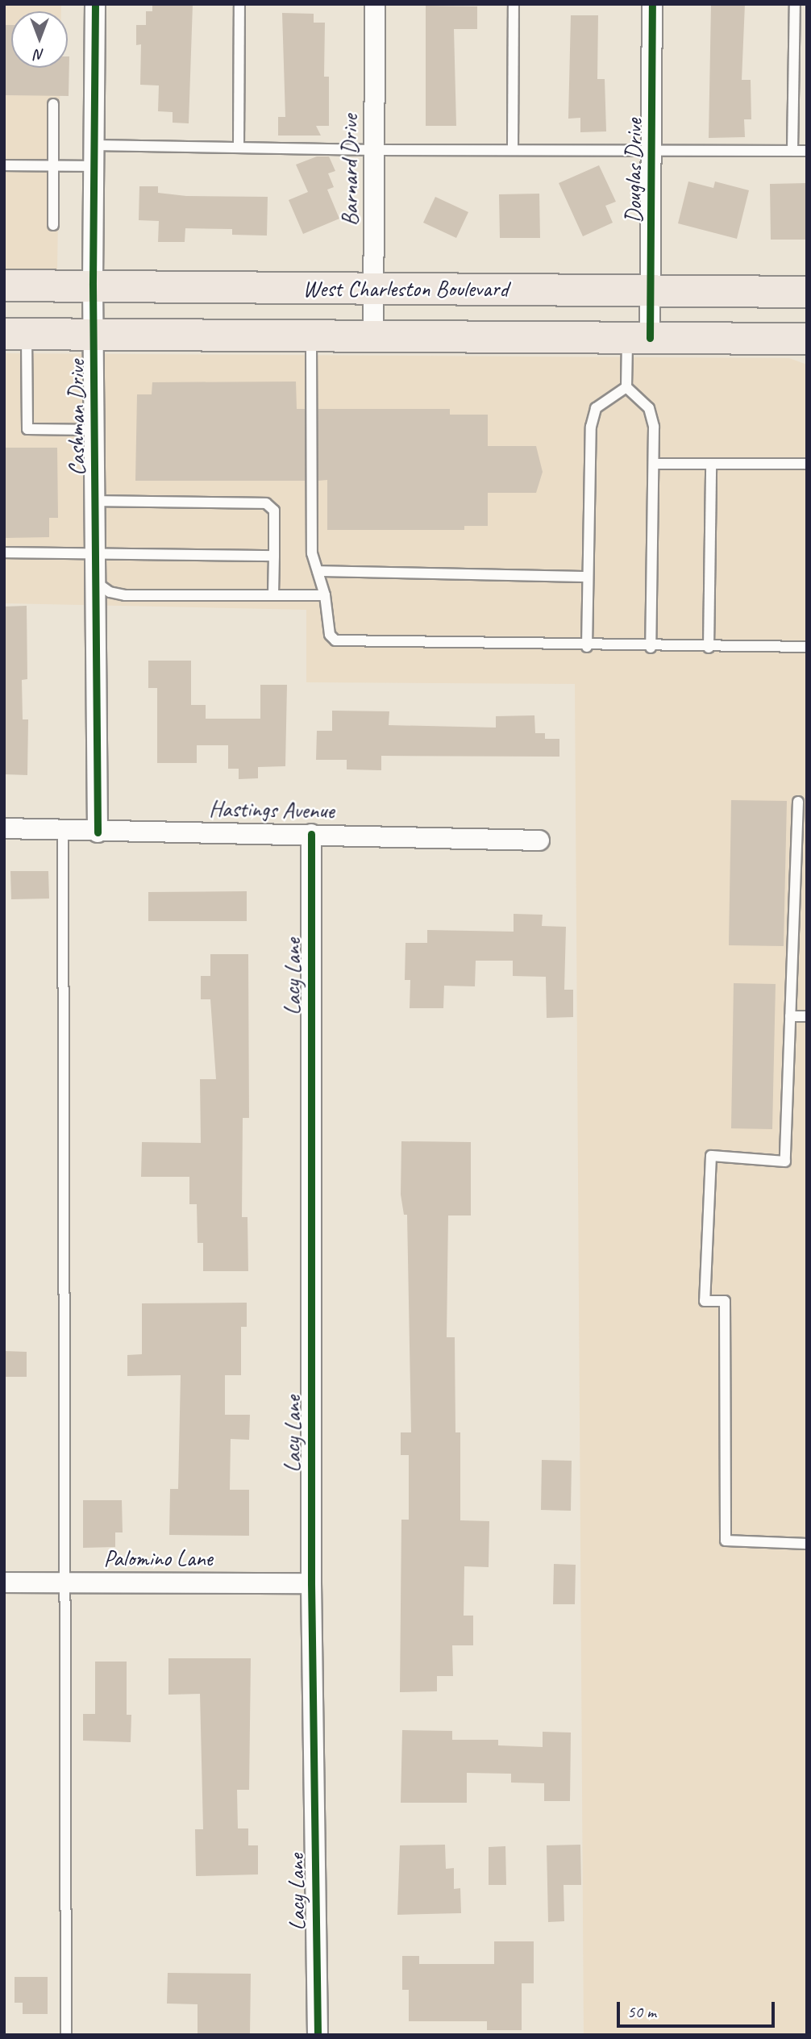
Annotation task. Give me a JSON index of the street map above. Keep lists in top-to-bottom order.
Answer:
{
  "streets": {
    "main road": ["West Charleston Boulevard"],
    "street": [
      "Barnard Drive",
      "Douglas Drive",
      "Cashman Drive",
      "Hastings Avenue",
      "Lacy Lane",
      "Palomino Lane"
    ]
  },
  "crossings": [
    ["Barnard Drive", "West Charleston Boulevard"],
    ["Douglas Drive", "West Charleston Boulevard"],
    ["West Charleston Boulevard", "Cashman Drive"],
    ["Cashman Drive", "Hastings Avenue"],
    ["Hastings Avenue", "Lacy Lane"],
    ["Lacy Lane", "Palomino Lane"]
  ],
  "scale_bar": "50 m",
  "north": "bottom"
}
